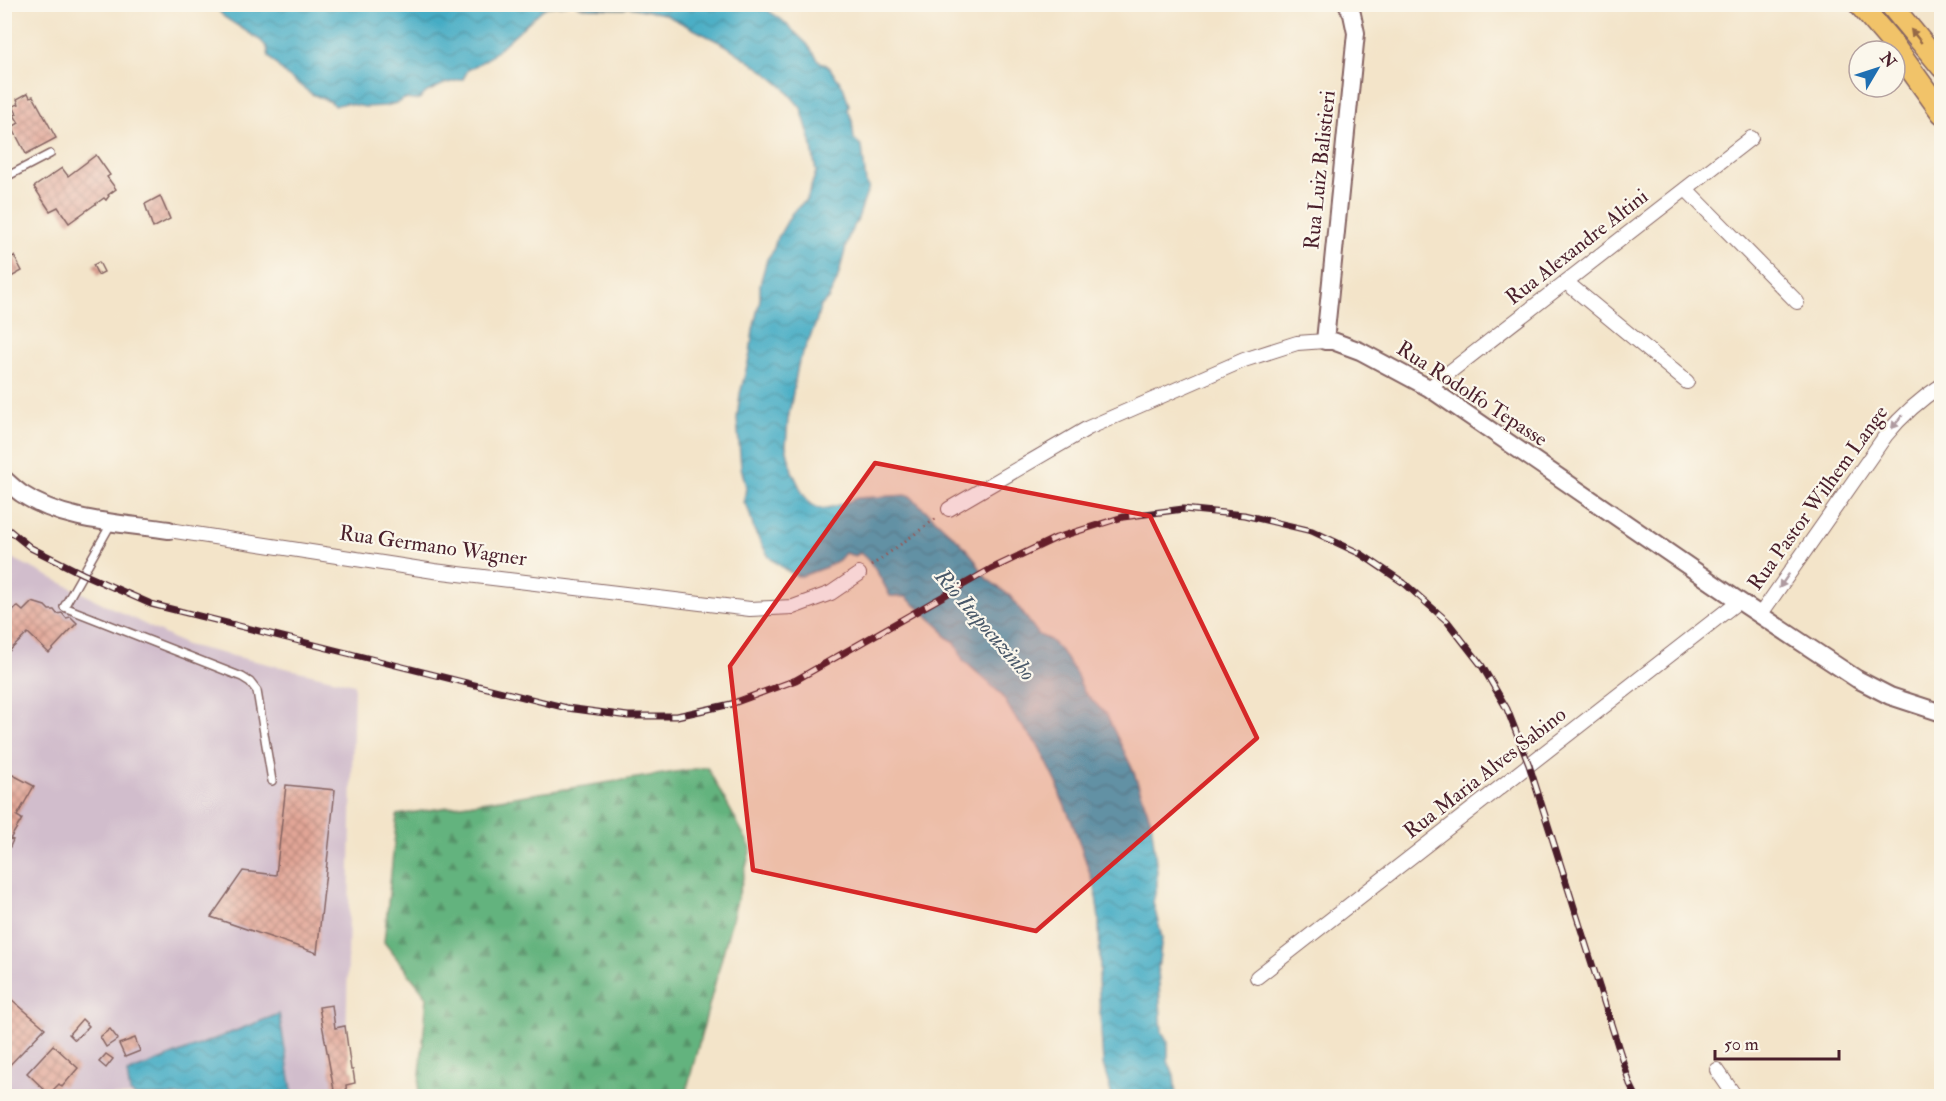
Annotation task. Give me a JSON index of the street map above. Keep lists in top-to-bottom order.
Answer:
{
  "streets": {
    "street": [
      "Rua Luiz Balistieri",
      "Rua Alexandre Altini",
      "Rua Rodolfo Tepasse",
      "Rua Pastor Wilhem Lange",
      "Rua Germano Wagner",
      "Rua Maria Alves Sabino"
    ]
  },
  "crossings": [
    ["Rua Luiz Balistieri", "Rua Rodolfo Tepasse"],
    ["Rua Alexandre Altini", "Rua Rodolfo Tepasse"],
    ["Rua Rodolfo Tepasse", "Rua Pastor Wilhem Lange"],
    ["Rua Rodolfo Tepasse", "Rua Maria Alves Sabino"]
  ],
  "one_way": ["Rua Pastor Wilhem Lange"],
  "water": ["Rio Itapocuzinho"],
  "scale_bar": "50 m",
  "north": "top right"
}
